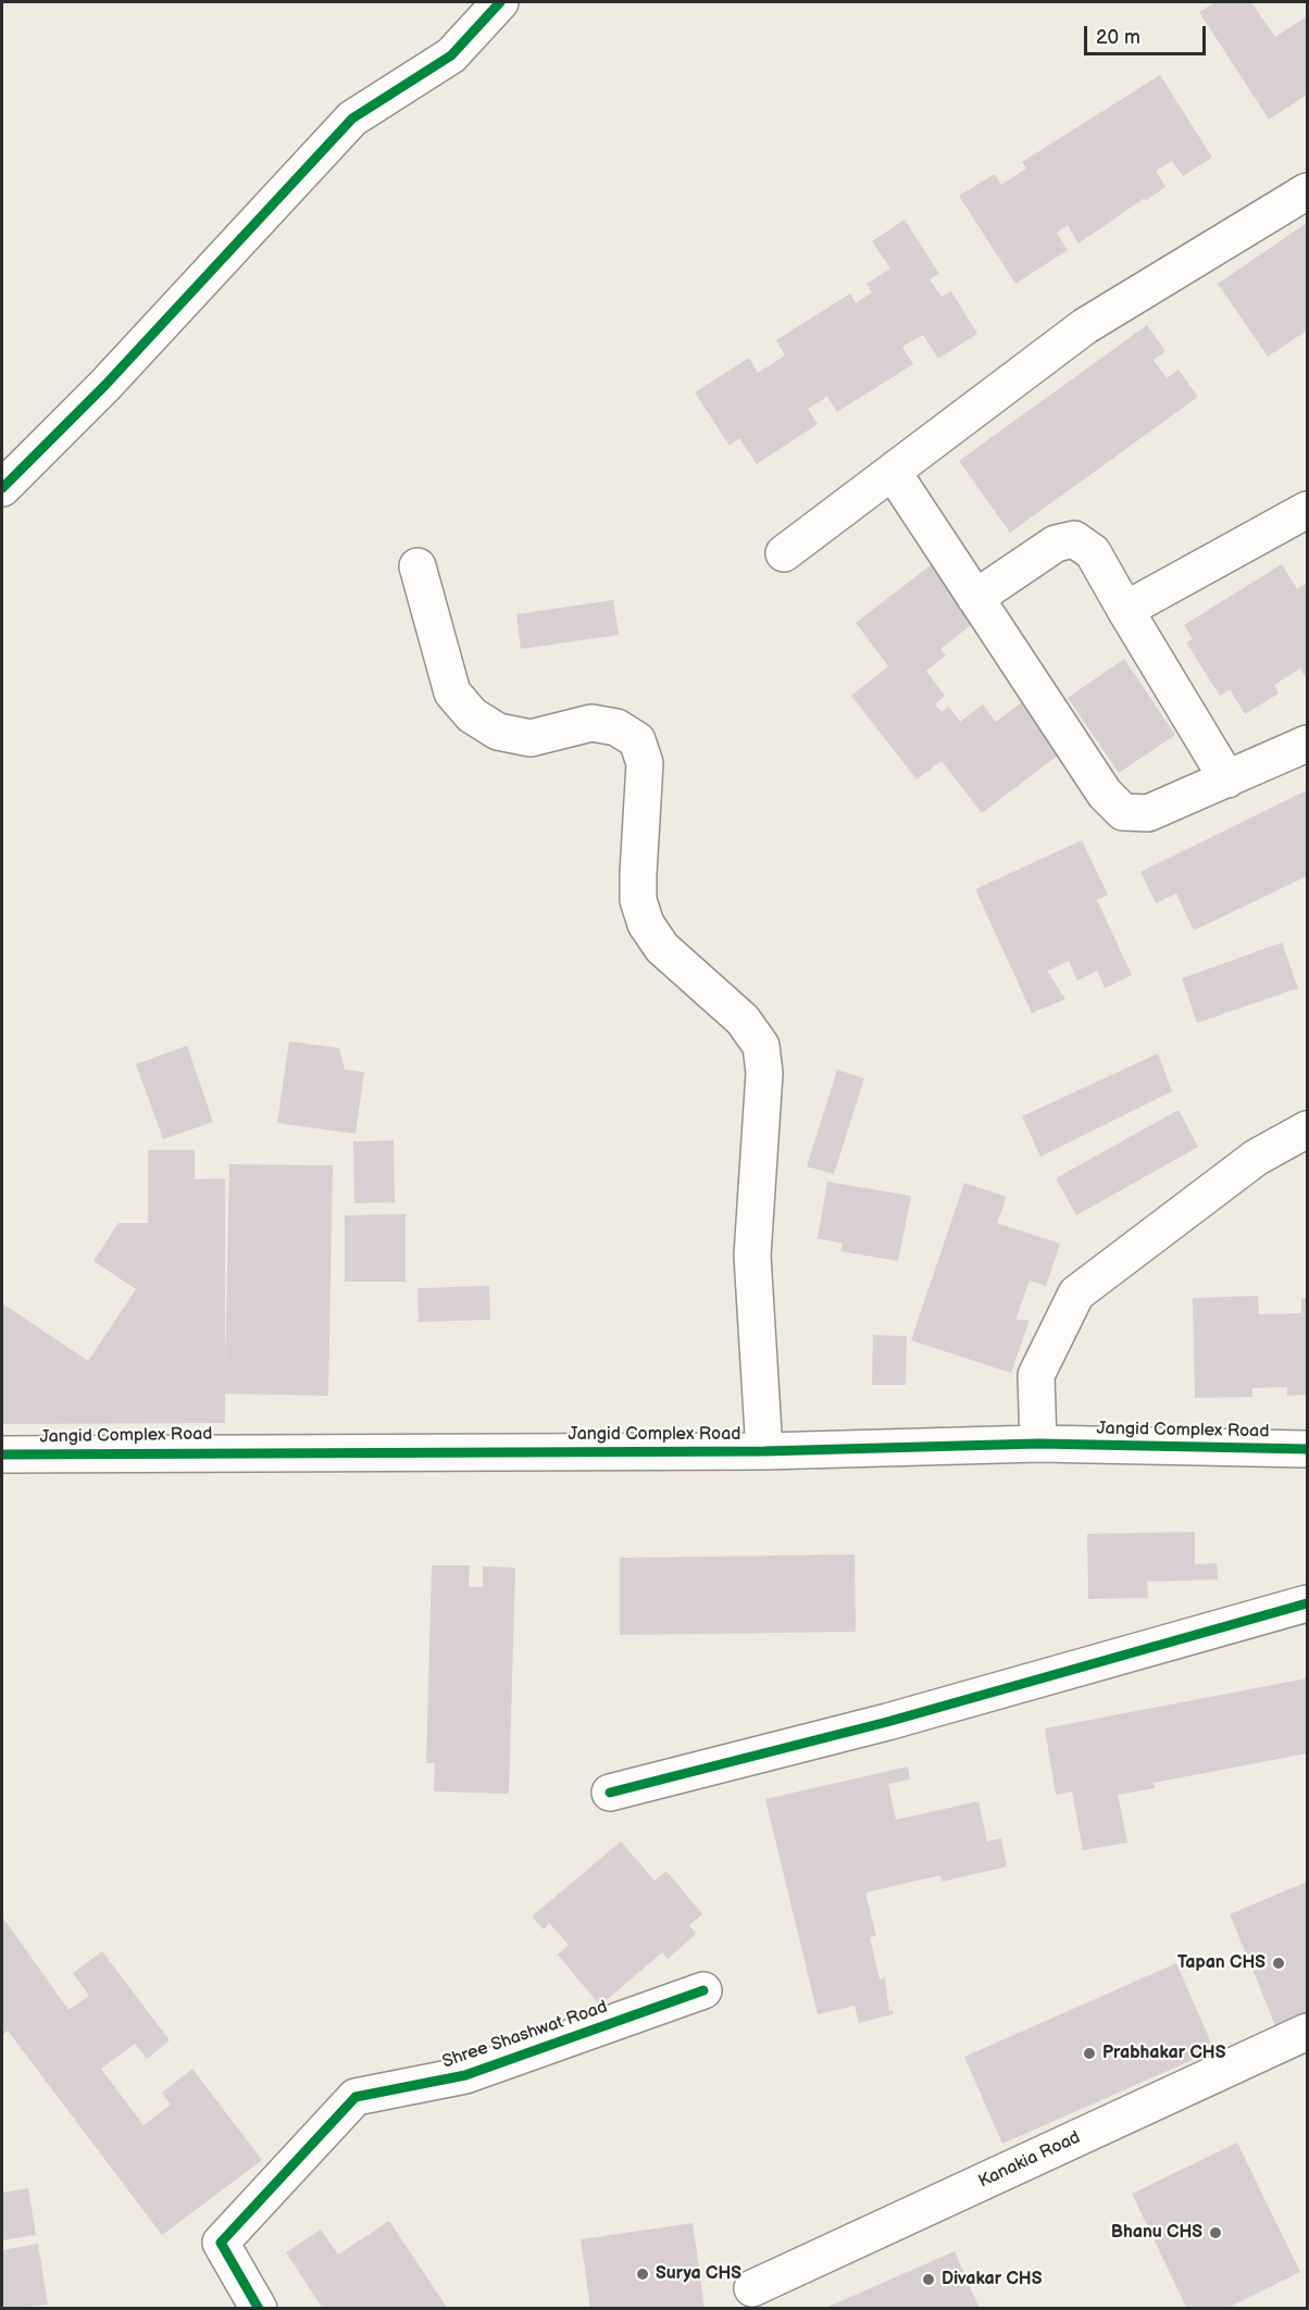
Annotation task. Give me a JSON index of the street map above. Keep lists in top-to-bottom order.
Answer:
{
  "streets": {
    "street": ["Jangid Complex Road", "Shree Shashwat Road", "Kanakia Road"]
  },
  "places": [
    "Tapan CHS",
    "Prabhakar CHS",
    "Bhanu CHS",
    "Surya CHS",
    "Divakar CHS"
  ],
  "scale_bar": "20 m"
}
